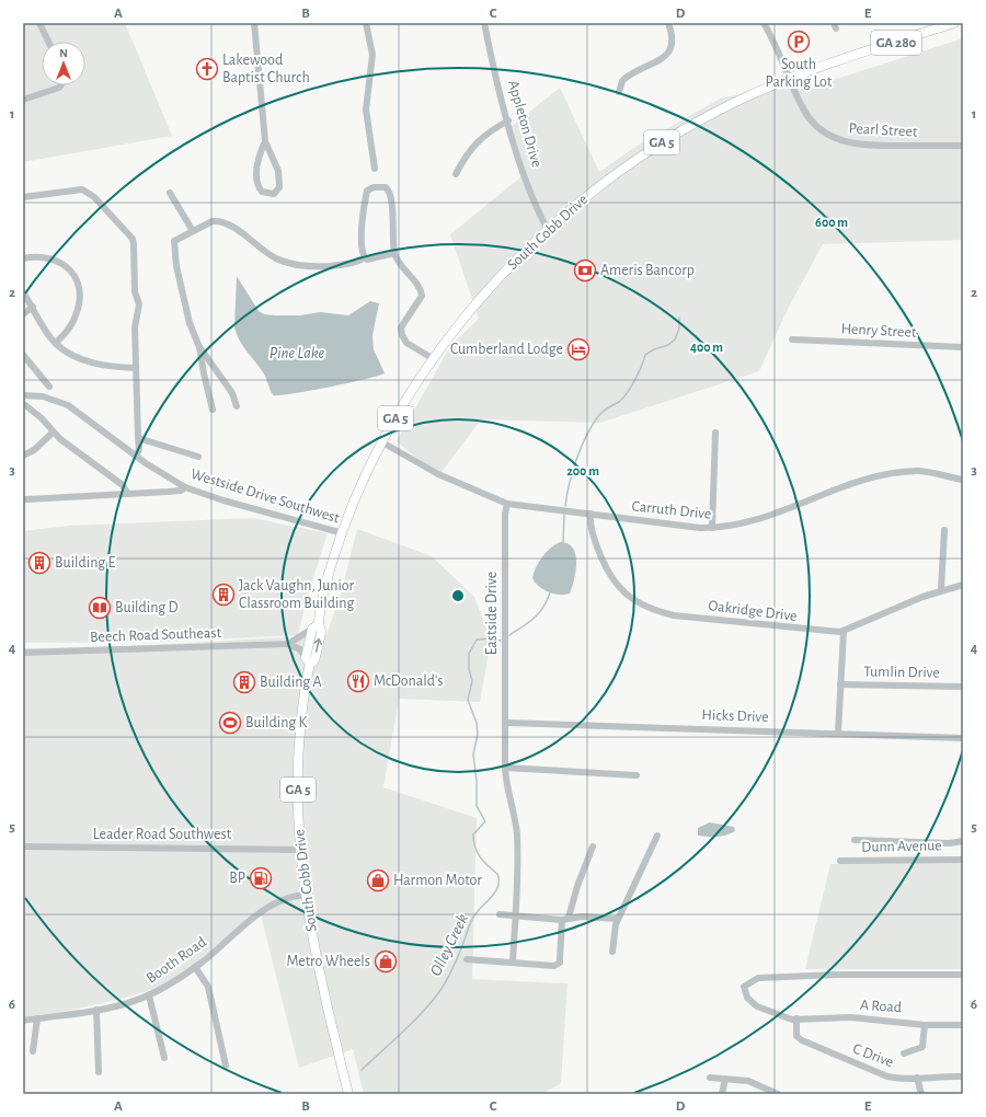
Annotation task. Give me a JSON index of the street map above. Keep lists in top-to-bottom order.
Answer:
{
  "streets": {
    "main road": ["GA 280", "GA 5", "South Cobb Drive"],
    "street": [
      "Appleton Drive",
      "Pearl Street",
      "Henry Street",
      "Westside Drive Southwest",
      "Carruth Drive",
      "Oakridge Drive",
      "Eastside Drive",
      "Beech Road Southeast",
      "Tumlin Drive",
      "Hicks Drive",
      "Leader Road Southwest",
      "Dunn Avenue",
      "Booth Road",
      "A Road",
      "C Drive"
    ]
  },
  "crossings": [
    ["Appleton Drive", "South Cobb Drive"],
    ["Pearl Street", "South Cobb Drive"],
    ["South Cobb Drive", "Westside Drive Southwest"],
    ["South Cobb Drive", "Carruth Drive"],
    ["South Cobb Drive", "Leader Road Southwest"],
    ["South Cobb Drive", "Booth Road"],
    ["Carruth Drive", "Oakridge Drive"],
    ["Carruth Drive", "Eastside Drive"],
    ["Eastside Drive", "Hicks Drive"],
    ["A Road", "C Drive"]
  ],
  "water": ["Pine Lake", "Olley Creek"],
  "places": {
    "parking": ["South Parking Lot"],
    "church": ["Lakewood Baptist Church"],
    "bank": ["Ameris Bancorp"],
    "hotel": ["Cumberland Lodge"],
    "building": ["Building E", "Jack Vaughn, Junior Classroom Building", "Building A"],
    "library": ["Building D"],
    "restaurant": ["McDonald's"],
    "sports": ["Building K"],
    "fuel station": ["BP"],
    "shop": ["Harmon Motor", "Metro Wheels"]
  },
  "north": "top",
  "grid": {
    "columns": [
      "A",
      "B",
      "C",
      "D",
      "E"
    ],
    "rows": [
      "1",
      "2",
      "3",
      "4",
      "5",
      "6"
    ]
  },
  "rings": ["600 m", "400 m", "200 m"]
}
